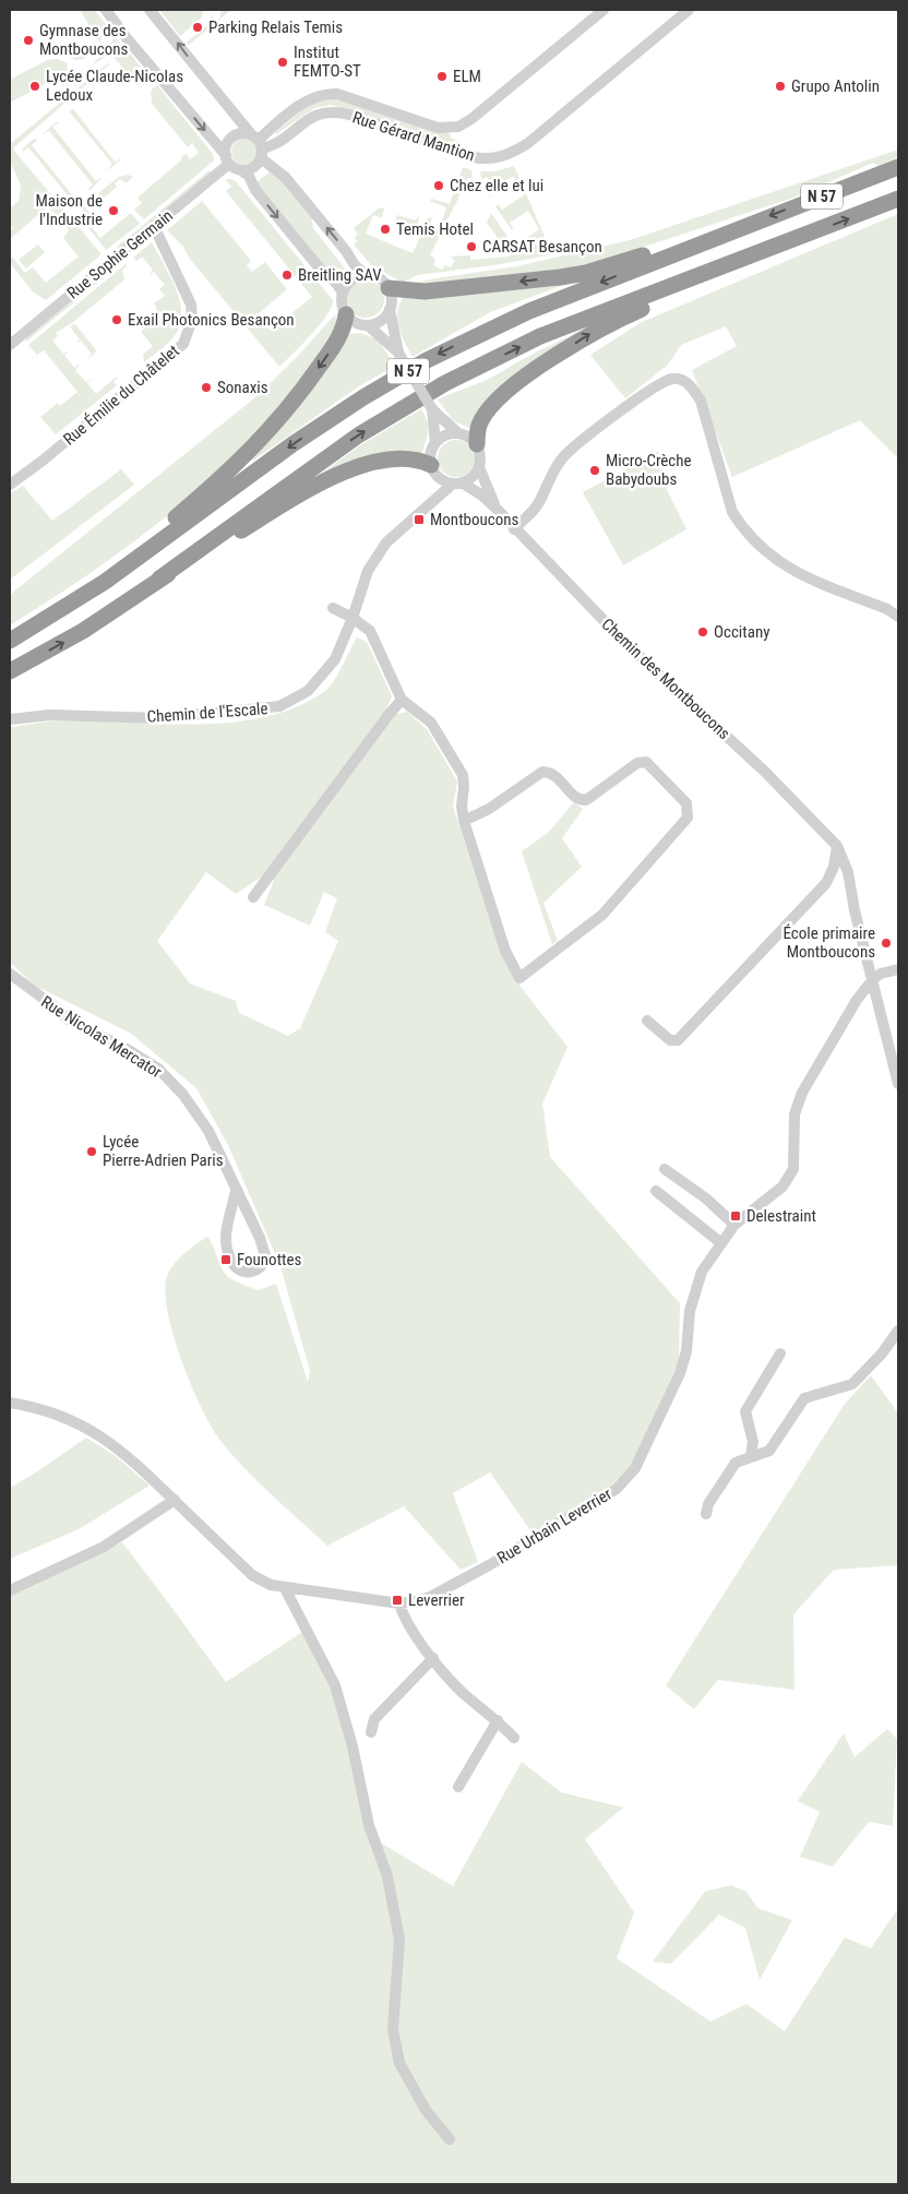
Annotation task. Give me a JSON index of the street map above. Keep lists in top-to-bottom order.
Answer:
{
  "streets": {
    "highway": ["N 57"],
    "street": [
      "Rue Gérard Mantion",
      "Rue Sophie Germain",
      "Rue Émilie du Châtelet",
      "Chemin des Montboucons",
      "Chemin de l'Escale",
      "Rue Nicolas Mercator",
      "Rue Urbain Leverrier"
    ]
  },
  "crossings": [
    ["Rue Gérard Mantion", "Rue Sophie Germain"],
    ["Rue Sophie Germain", "Rue Émilie du Châtelet"],
    ["Chemin des Montboucons", "Chemin de l'Escale"],
    ["Chemin des Montboucons", "Rue Urbain Leverrier"]
  ],
  "places": {
    "other": [
      "Parking Relais Temis",
      "Gymnase des Montboucons",
      "Institut FEMTO-ST",
      "ELM",
      "Lycée Claude-Nicolas Ledoux",
      "Grupo Antolin",
      "Chez elle et lui",
      "Maison de l'Industrie",
      "Temis Hotel",
      "CARSAT Besançon",
      "Breitling SAV",
      "Exail Photonics Besançon",
      "Sonaxis",
      "Micro-Crèche Babydoubs",
      "Occitany",
      "École primaire Montboucons",
      "Lycée Pierre-Adrien Paris"
    ],
    "transit": [
      "Montboucons",
      "Delestraint",
      "Founottes",
      "Leverrier"
    ]
  }
}
